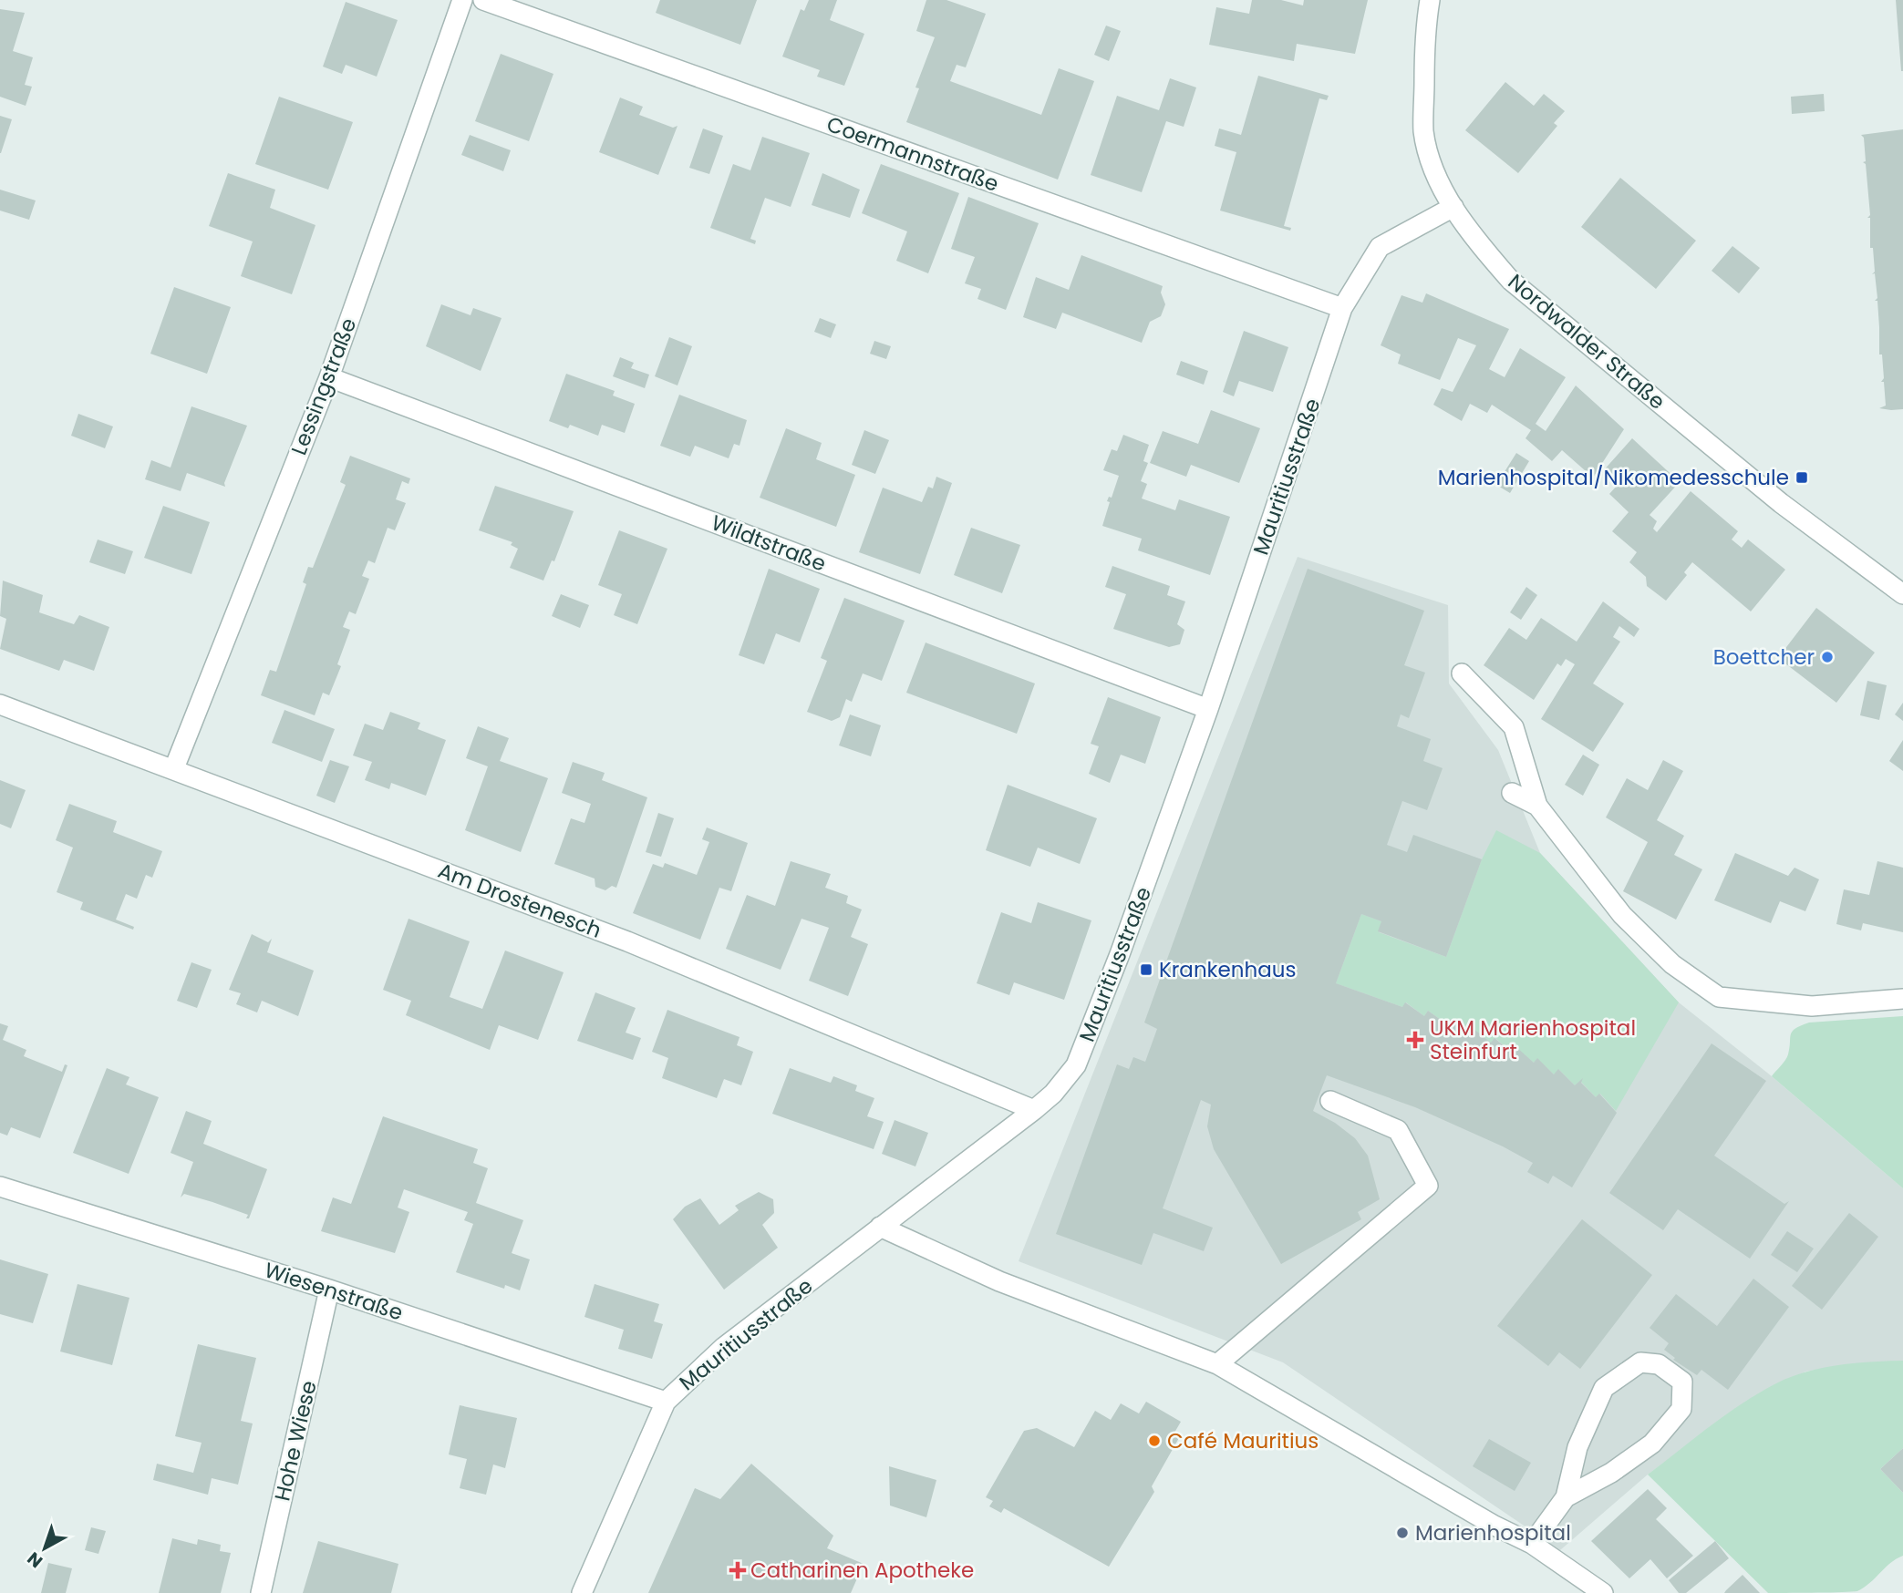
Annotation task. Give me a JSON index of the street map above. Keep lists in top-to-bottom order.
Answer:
{
  "streets": {
    "street": [
      "Coermannstraße",
      "Nordwalder Straße",
      "Lessingstraße",
      "Mauritiusstraße",
      "Wildtstraße",
      "Am Drostenesch",
      "Wiesenstraße",
      "Hohe Wiese"
    ]
  },
  "crossings": [
    ["Coermannstraße", "Mauritiusstraße"],
    ["Nordwalder Straße", "Mauritiusstraße"],
    ["Lessingstraße", "Wildtstraße"],
    ["Lessingstraße", "Am Drostenesch"],
    ["Mauritiusstraße", "Wildtstraße"],
    ["Mauritiusstraße", "Am Drostenesch"],
    ["Mauritiusstraße", "Wiesenstraße"],
    ["Wiesenstraße", "Hohe Wiese"]
  ],
  "places": {
    "transit": ["Marienhospital/Nikomedesschule", "Krankenhaus"],
    "other": ["Boettcher", "Café Mauritius", "Marienhospital"],
    "health": ["UKM Marienhospital Steinfurt", "Catharinen Apotheke"]
  },
  "north": "bottom left"
}
